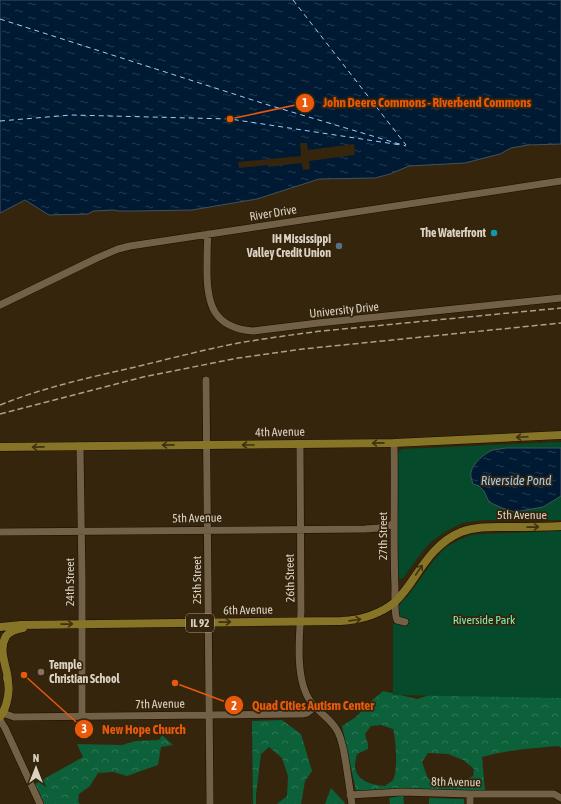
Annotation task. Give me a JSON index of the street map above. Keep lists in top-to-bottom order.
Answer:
{
  "streets": {
    "main road": [
      "4th Avenue",
      "5th Avenue",
      "6th Avenue",
      "IL 92"
    ],
    "street": [
      "River Drive",
      "University Drive",
      "27th Street",
      "26th Street",
      "25th Street",
      "24th Street",
      "7th Avenue",
      "8th Avenue"
    ]
  },
  "crossings": [
    ["River Drive", "University Drive"],
    ["4th Avenue", "27th Street"],
    ["4th Avenue", "26th Street"],
    ["4th Avenue", "25th Street"],
    ["4th Avenue", "24th Street"],
    ["5th Avenue", "27th Street"],
    ["5th Avenue", "26th Street"],
    ["5th Avenue", "25th Street"],
    ["5th Avenue", "24th Street"],
    ["5th Avenue", "6th Avenue"],
    ["27th Street", "6th Avenue"],
    ["26th Street", "6th Avenue"],
    ["26th Street", "7th Avenue"],
    ["25th Street", "6th Avenue"],
    ["25th Street", "7th Avenue"],
    ["24th Street", "6th Avenue"],
    ["24th Street", "7th Avenue"]
  ],
  "one_way": ["4th Avenue", "6th Avenue"],
  "water": ["Riverside Pond"],
  "parks": ["Riverside Park"],
  "places": [
    "John Deere Commons - Riverbend Commons",
    "The Waterfront",
    "IH Mississippi Valley Credit Union",
    "Temple Christian School",
    "New Hope Church",
    "Quad Cities Autism Center"
  ],
  "north": "top"
}
